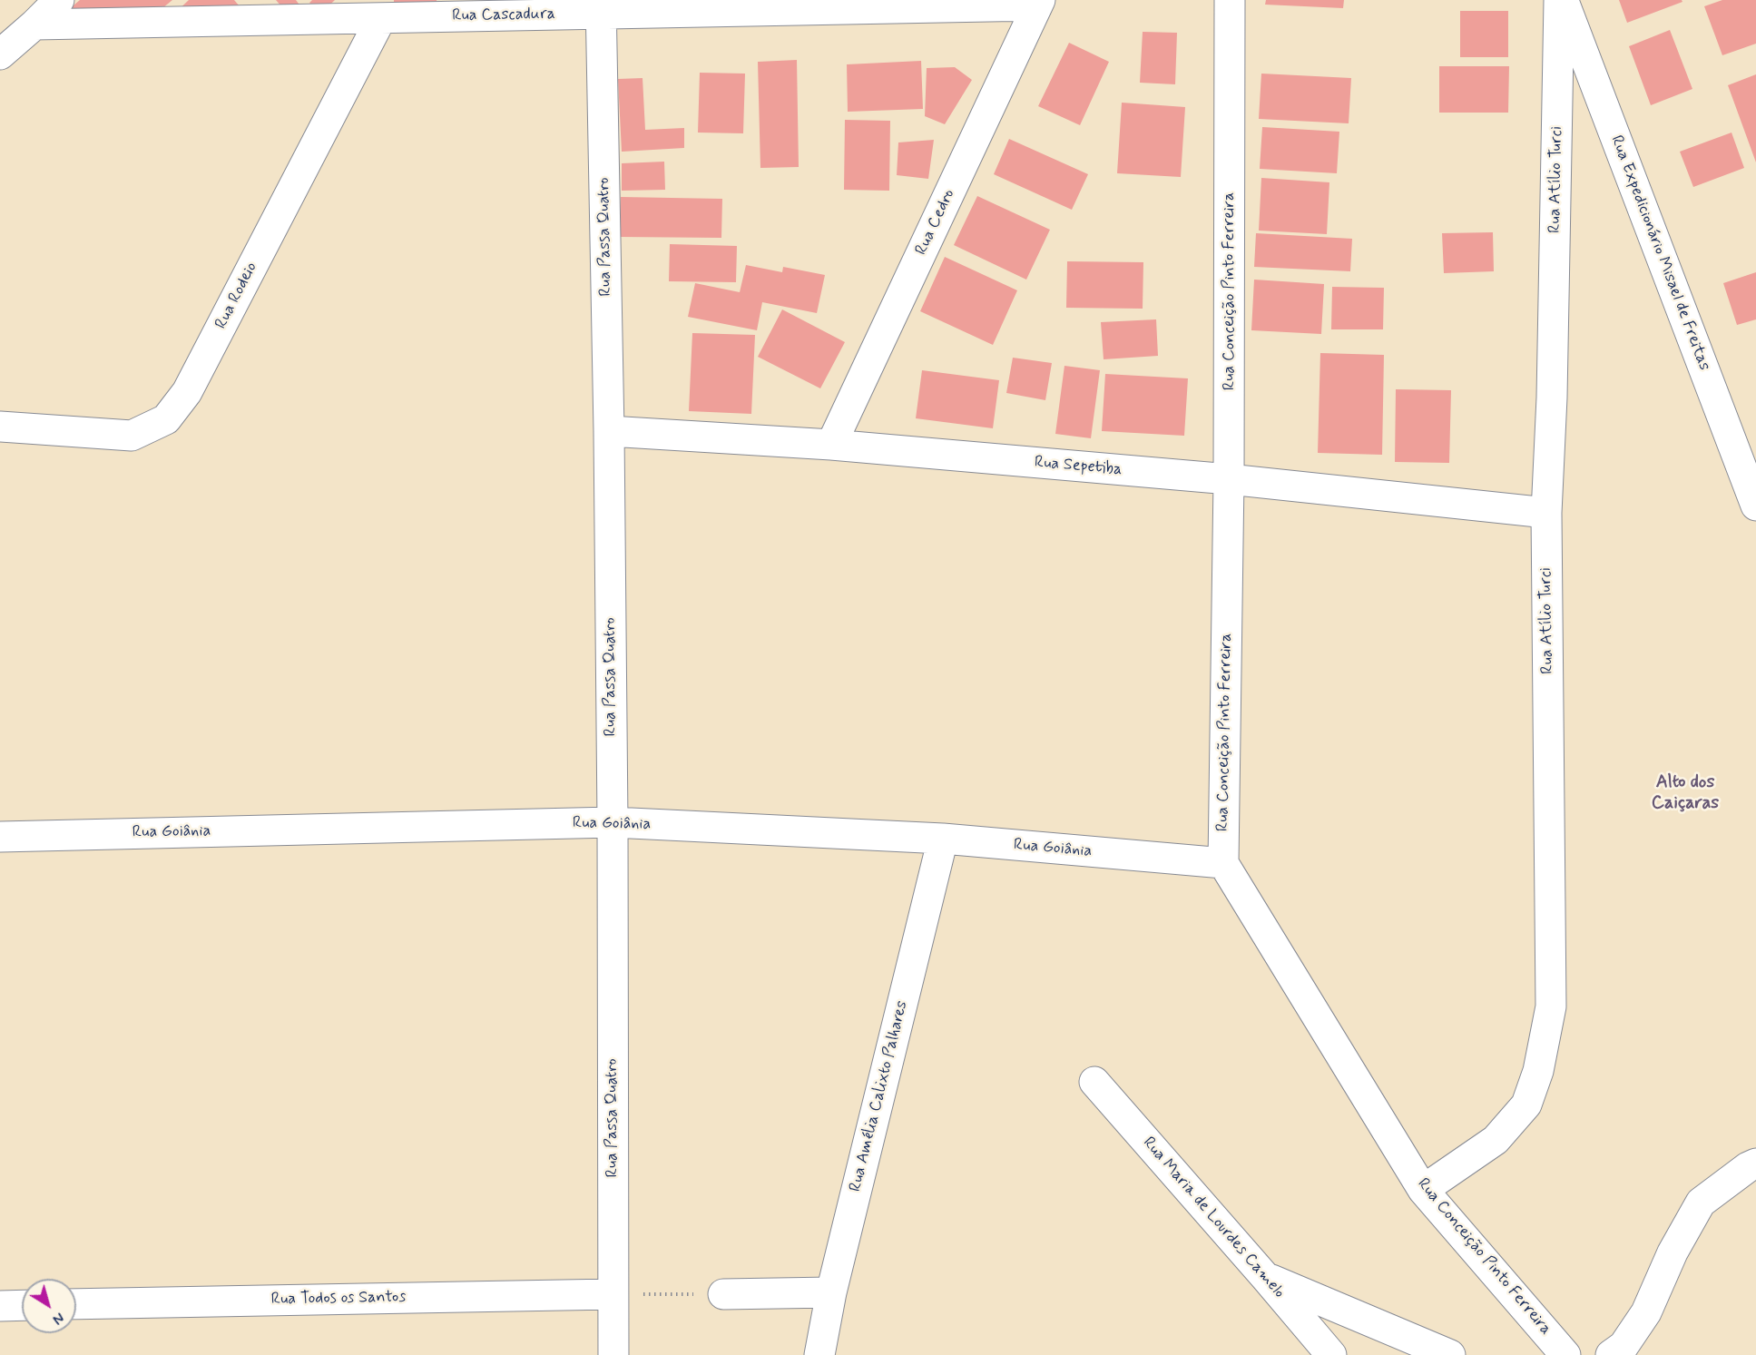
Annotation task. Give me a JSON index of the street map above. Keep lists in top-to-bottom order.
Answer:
{
  "streets": {
    "street": [
      "Rua Cascadura",
      "Rua Atílio Turci",
      "Rua Cedro",
      "Rua Passa Quatro",
      "Rua Expedicionário Misael de Freitas",
      "Rua Conceição Pinto Ferreira",
      "Rua Rodeio",
      "Rua Sepetiba",
      "Rua Goiânia",
      "Rua Amélia Calixto Palhares",
      "Rua Maria de Lourdes Camelo",
      "Rua Todos os Santos"
    ]
  },
  "crossings": [
    ["Rua Cascadura", "Rua Cedro"],
    ["Rua Cascadura", "Rua Passa Quatro"],
    ["Rua Cascadura", "Rua Rodeio"],
    ["Rua Atílio Turci", "Rua Expedicionário Misael de Freitas"],
    ["Rua Atílio Turci", "Rua Conceição Pinto Ferreira"],
    ["Rua Atílio Turci", "Rua Sepetiba"],
    ["Rua Cedro", "Rua Sepetiba"],
    ["Rua Passa Quatro", "Rua Sepetiba"],
    ["Rua Passa Quatro", "Rua Goiânia"],
    ["Rua Passa Quatro", "Rua Todos os Santos"],
    ["Rua Conceição Pinto Ferreira", "Rua Sepetiba"],
    ["Rua Conceição Pinto Ferreira", "Rua Goiânia"],
    ["Rua Goiânia", "Rua Amélia Calixto Palhares"]
  ],
  "districts": ["Alto dos Caiçaras"],
  "north": "bottom right"
}
